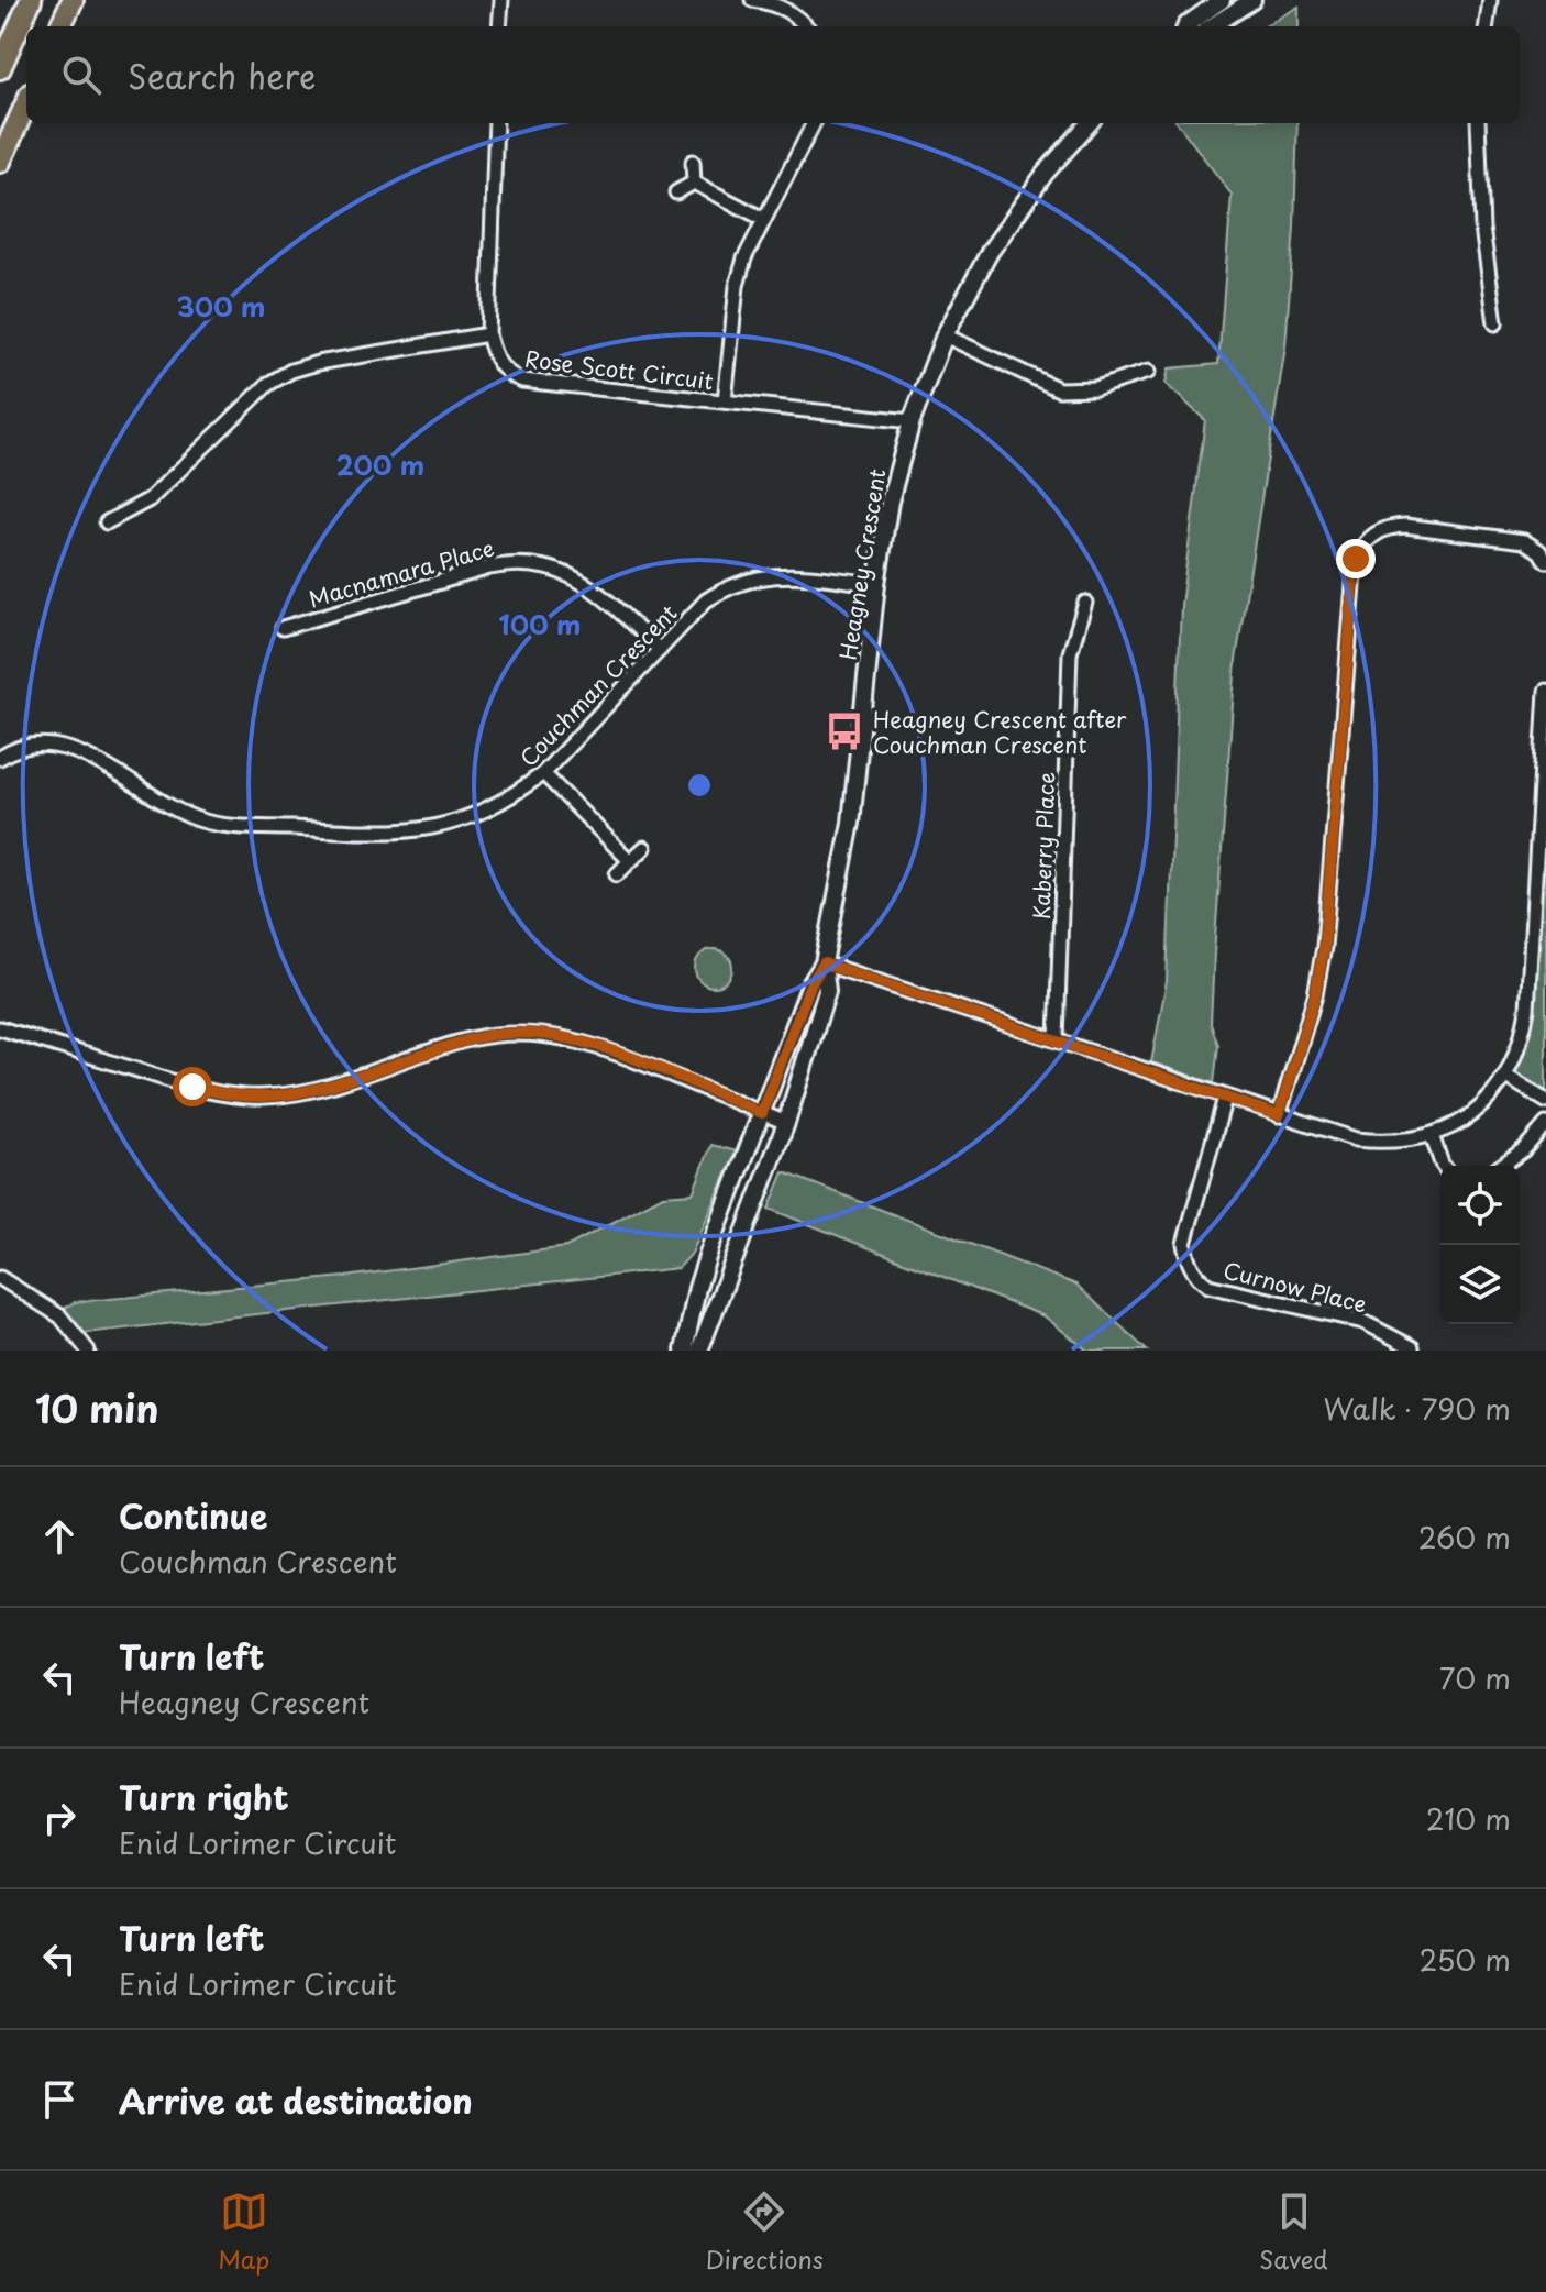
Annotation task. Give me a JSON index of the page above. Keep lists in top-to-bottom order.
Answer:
{
  "streets": {
    "street": [
      "Rose Scott Circuit",
      "Heagney Crescent",
      "Macnamara Place",
      "Couchman Crescent",
      "Kaberry Place",
      "Curnow Place"
    ]
  },
  "crossings": [
    ["Rose Scott Circuit", "Heagney Crescent"],
    ["Heagney Crescent", "Couchman Crescent"],
    ["Macnamara Place", "Couchman Crescent"]
  ],
  "places": {
    "bus stop": ["Heagney Crescent after Couchman Crescent"]
  },
  "page": {
    "search": "Search here",
    "heading": ["10 min", "Walk · 790 m"],
    "list": [
      ["Continue", "Couchman Crescent", "260 m"],
      ["Turn left", "Heagney Crescent", "70 m"],
      ["Turn right", "Enid Lorimer Circuit", "210 m"],
      ["Turn left", "Enid Lorimer Circuit", "250 m"],
      "Arrive at destination"
    ],
    "nav": ["Map", "Directions", "Saved"]
  },
  "rings": ["300 m", "200 m", "100 m"]
}
